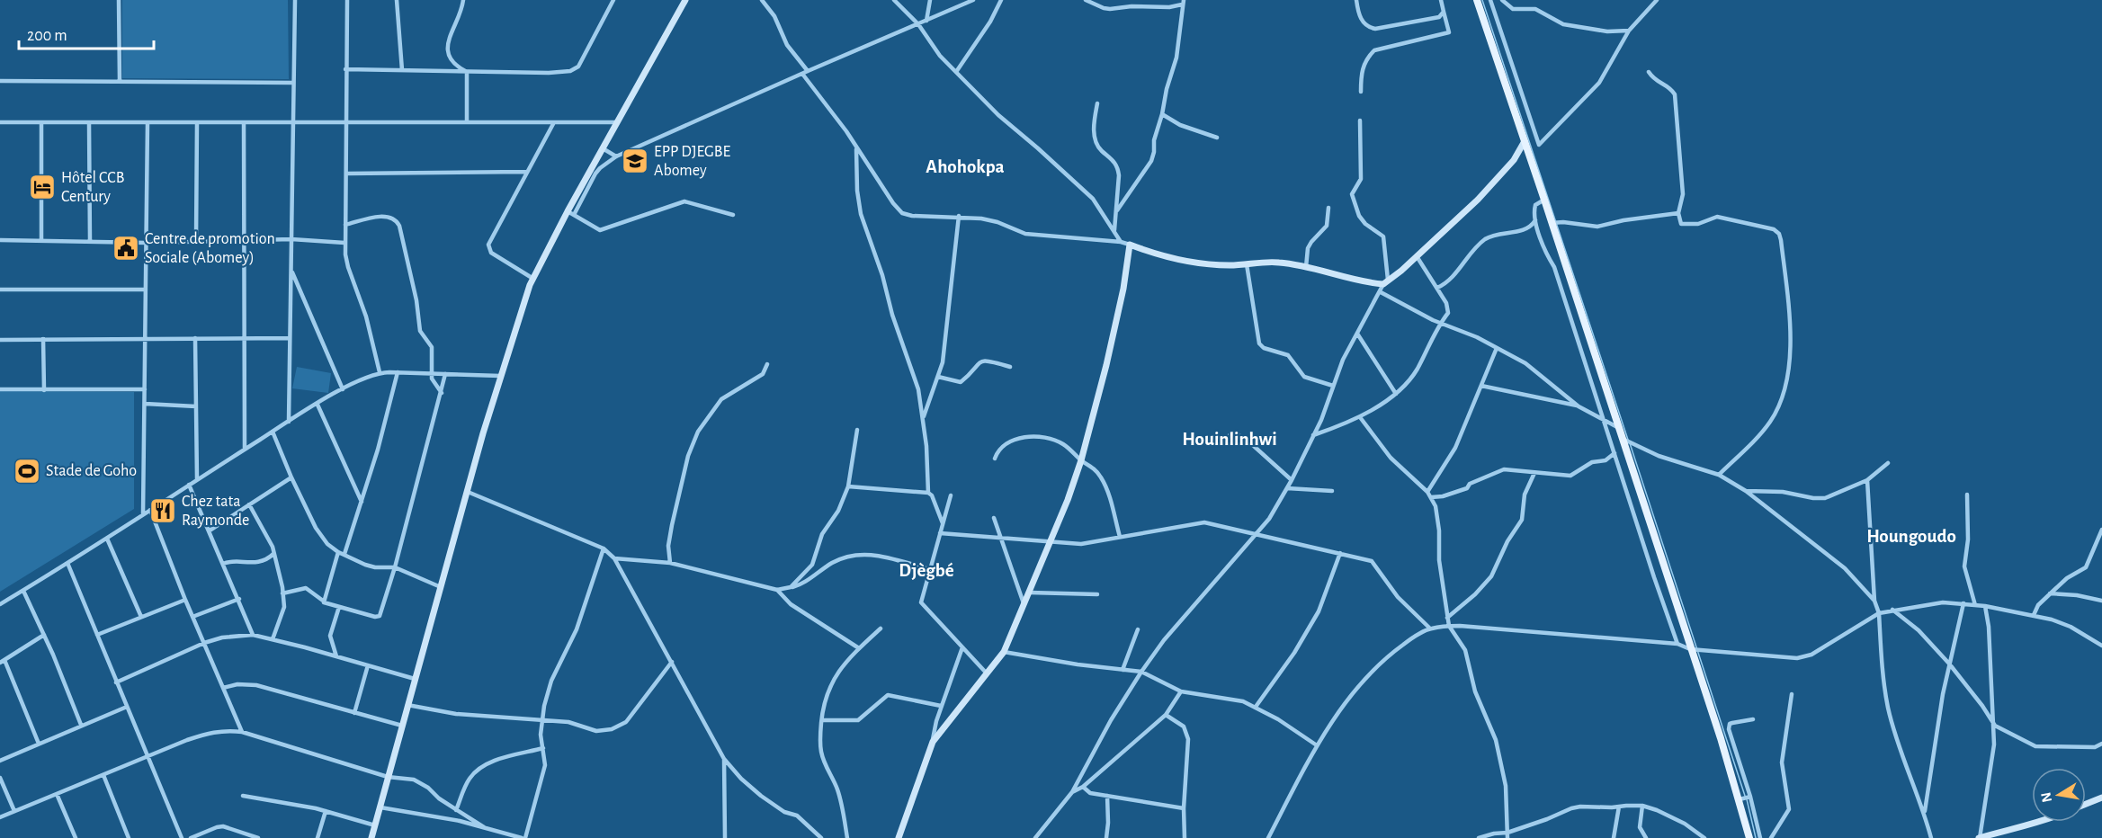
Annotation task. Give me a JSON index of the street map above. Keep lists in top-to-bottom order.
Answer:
{
  "districts": [
    "Ahohokpa",
    "Houinlinhwi",
    "Houngoudo",
    "Djègbé"
  ],
  "places": {
    "school or university": ["EPP DJEGBE Abomey"],
    "hotel": ["Hôtel CCB Century"],
    "public building": ["Centre de promotion Sociale (Abomey)"],
    "sports": ["Stade de Goho"],
    "restaurant": ["Chez tata Raymonde"]
  },
  "scale_bar": "200 m",
  "north": "left"
}
